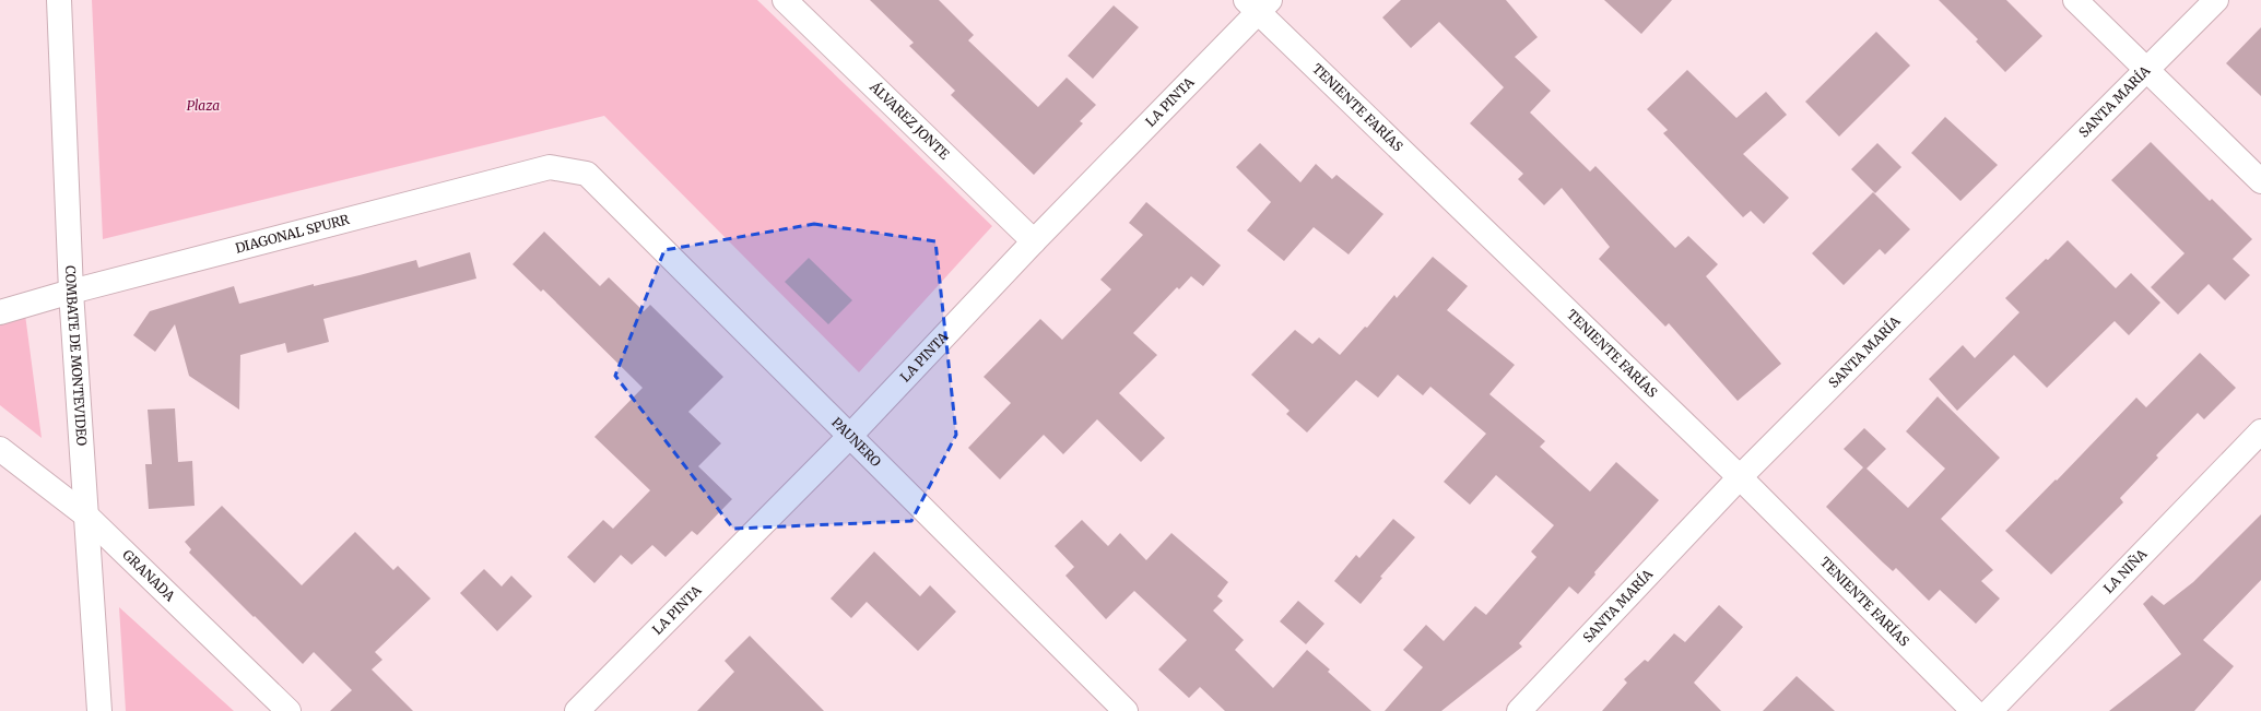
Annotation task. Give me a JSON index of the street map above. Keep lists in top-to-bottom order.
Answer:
{
  "streets": {
    "street": [
      "LA PINTA",
      "SANTA MARÍA",
      "TENIENTE FARÍAS",
      "ÁLVAREZ JONTE",
      "DIAGONAL SPURR",
      "COMBATE DE MONTEVIDEO",
      "PAUNERO",
      "LA NIÑA",
      "GRANADA"
    ]
  },
  "crossings": [
    ["LA PINTA", "TENIENTE FARÍAS"],
    ["LA PINTA", "ÁLVAREZ JONTE"],
    ["LA PINTA", "PAUNERO"],
    ["SANTA MARÍA", "TENIENTE FARÍAS"],
    ["DIAGONAL SPURR", "COMBATE DE MONTEVIDEO"],
    ["DIAGONAL SPURR", "PAUNERO"],
    ["COMBATE DE MONTEVIDEO", "GRANADA"]
  ],
  "parks": ["Plaza"]
}
